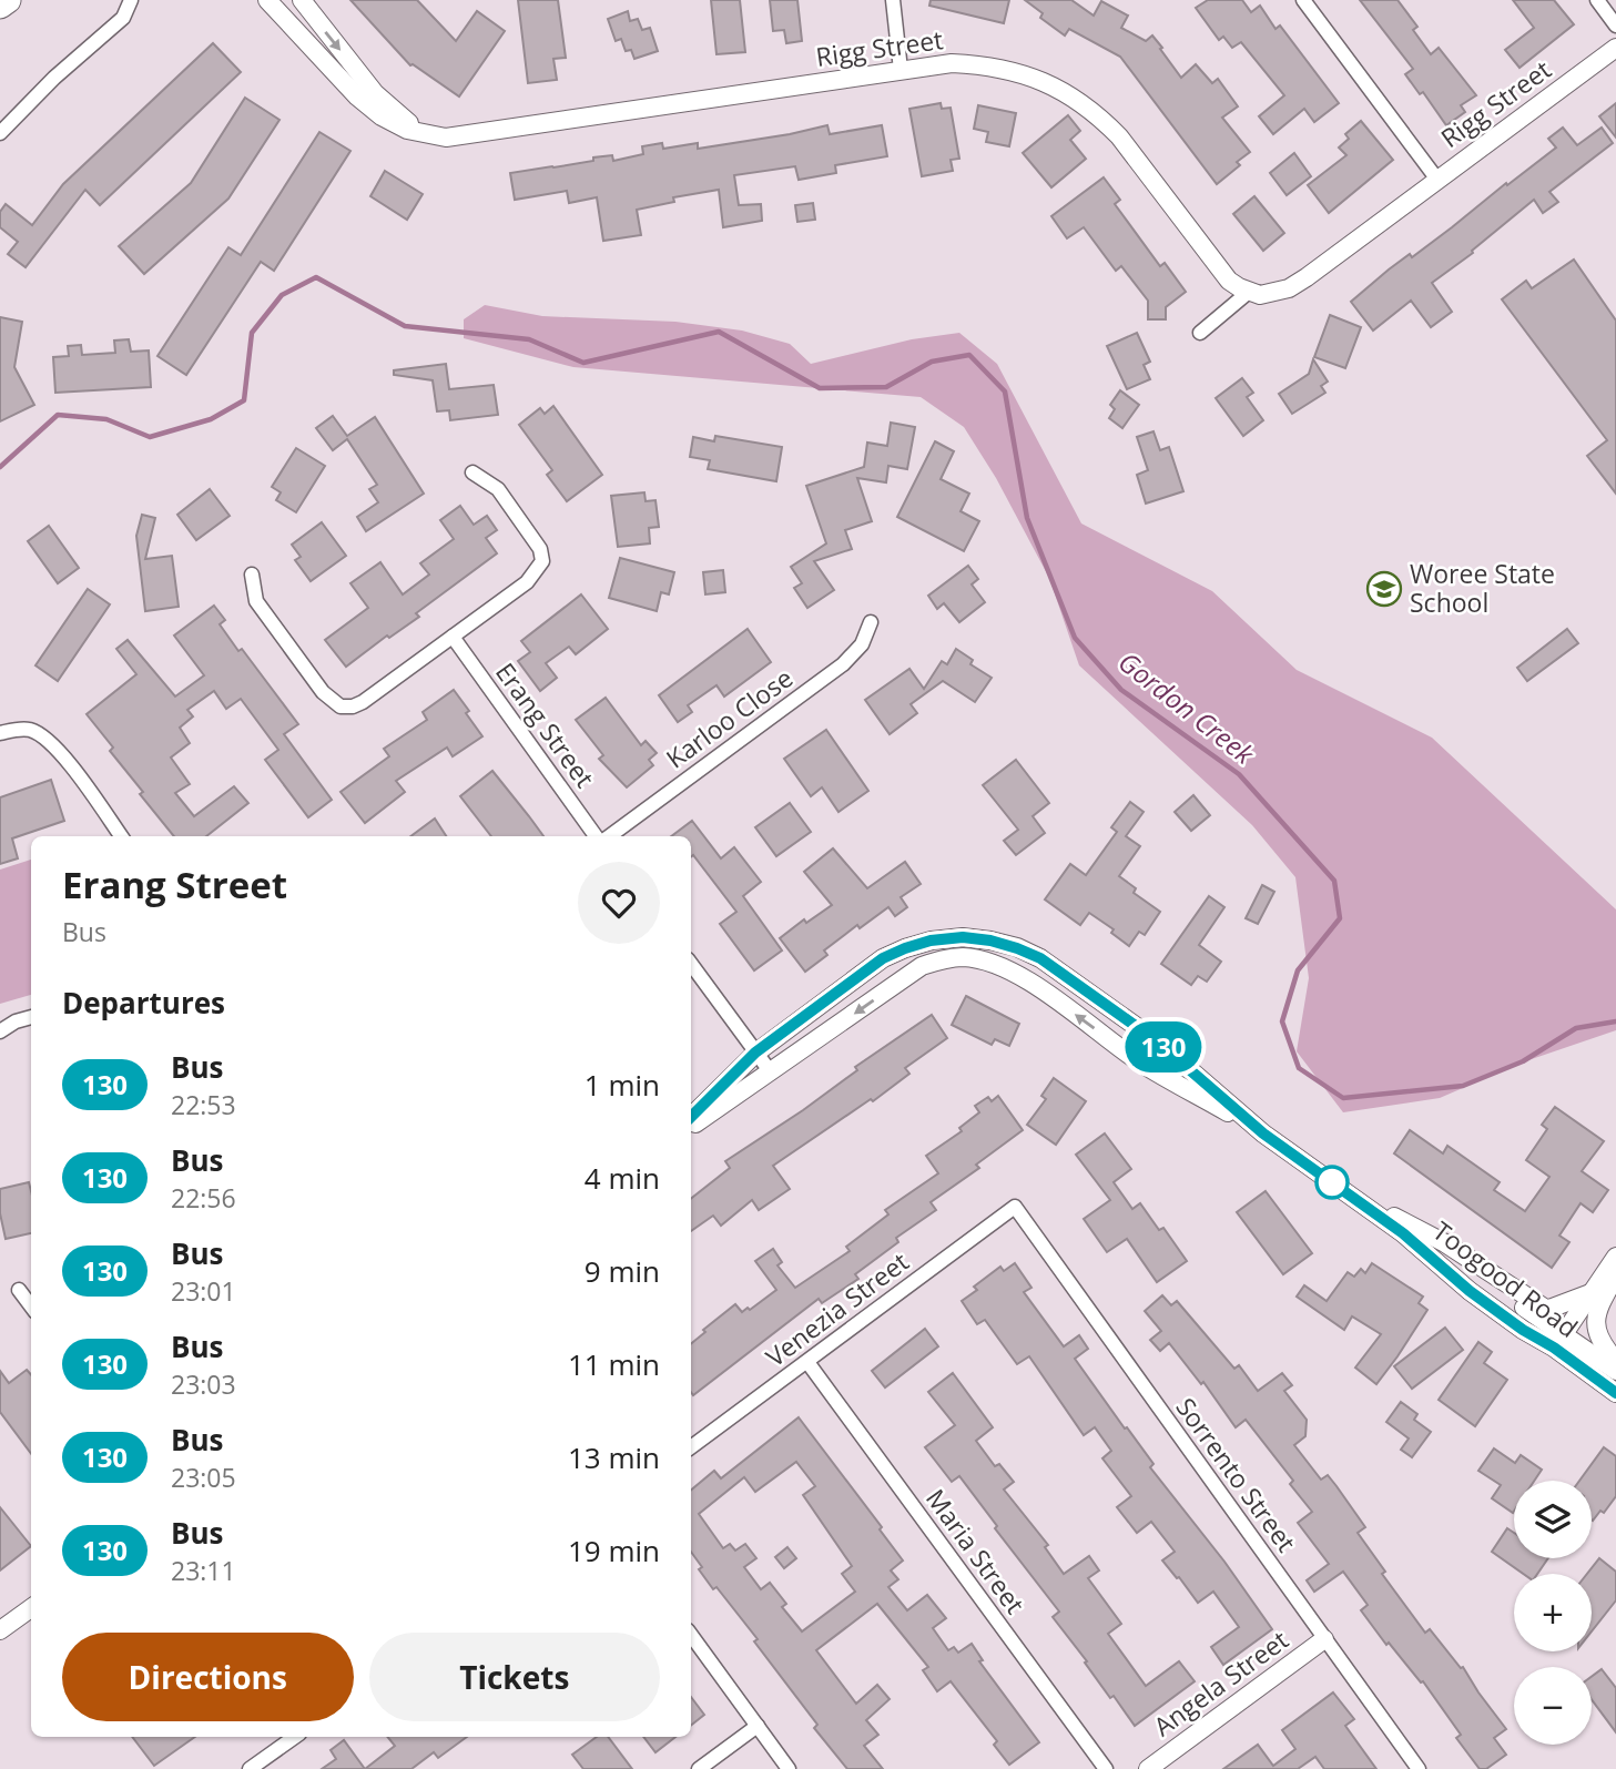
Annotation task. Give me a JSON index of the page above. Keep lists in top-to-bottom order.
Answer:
{
  "streets": {
    "street": [
      "Rigg Street",
      "Karloo Close",
      "Erang Street",
      "Toogood Road",
      "Venezia Street",
      "Sorrento Street",
      "Maria Street",
      "Angela Street"
    ]
  },
  "crossings": [
    ["Venezia Street", "Sorrento Street"],
    ["Venezia Street", "Maria Street"],
    ["Sorrento Street", "Angela Street"]
  ],
  "water": ["Gordon Creek"],
  "places": {
    "school or university": ["Woree State School"]
  },
  "lines": ["bus line 130"],
  "page": {
    "on_map": "130",
    "heading": [
      ["Erang Street", "Bus"],
      "Departures"
    ],
    "list": [
      {
        "mark": "130",
        "name": "Bus",
        "note": "22:53",
        "value": "1 min"
      },
      {
        "mark": "130",
        "name": "Bus",
        "note": "22:56",
        "value": "4 min"
      },
      {
        "mark": "130",
        "name": "Bus",
        "note": "23:01",
        "value": "9 min"
      },
      {
        "mark": "130",
        "name": "Bus",
        "note": "23:03",
        "value": "11 min"
      },
      {
        "mark": "130",
        "name": "Bus",
        "note": "23:05",
        "value": "13 min"
      },
      {
        "mark": "130",
        "name": "Bus",
        "note": "23:11",
        "value": "19 min"
      }
    ],
    "map_buttons": ["+", "−"],
    "buttons": ["Directions", "Tickets"]
  }
}
